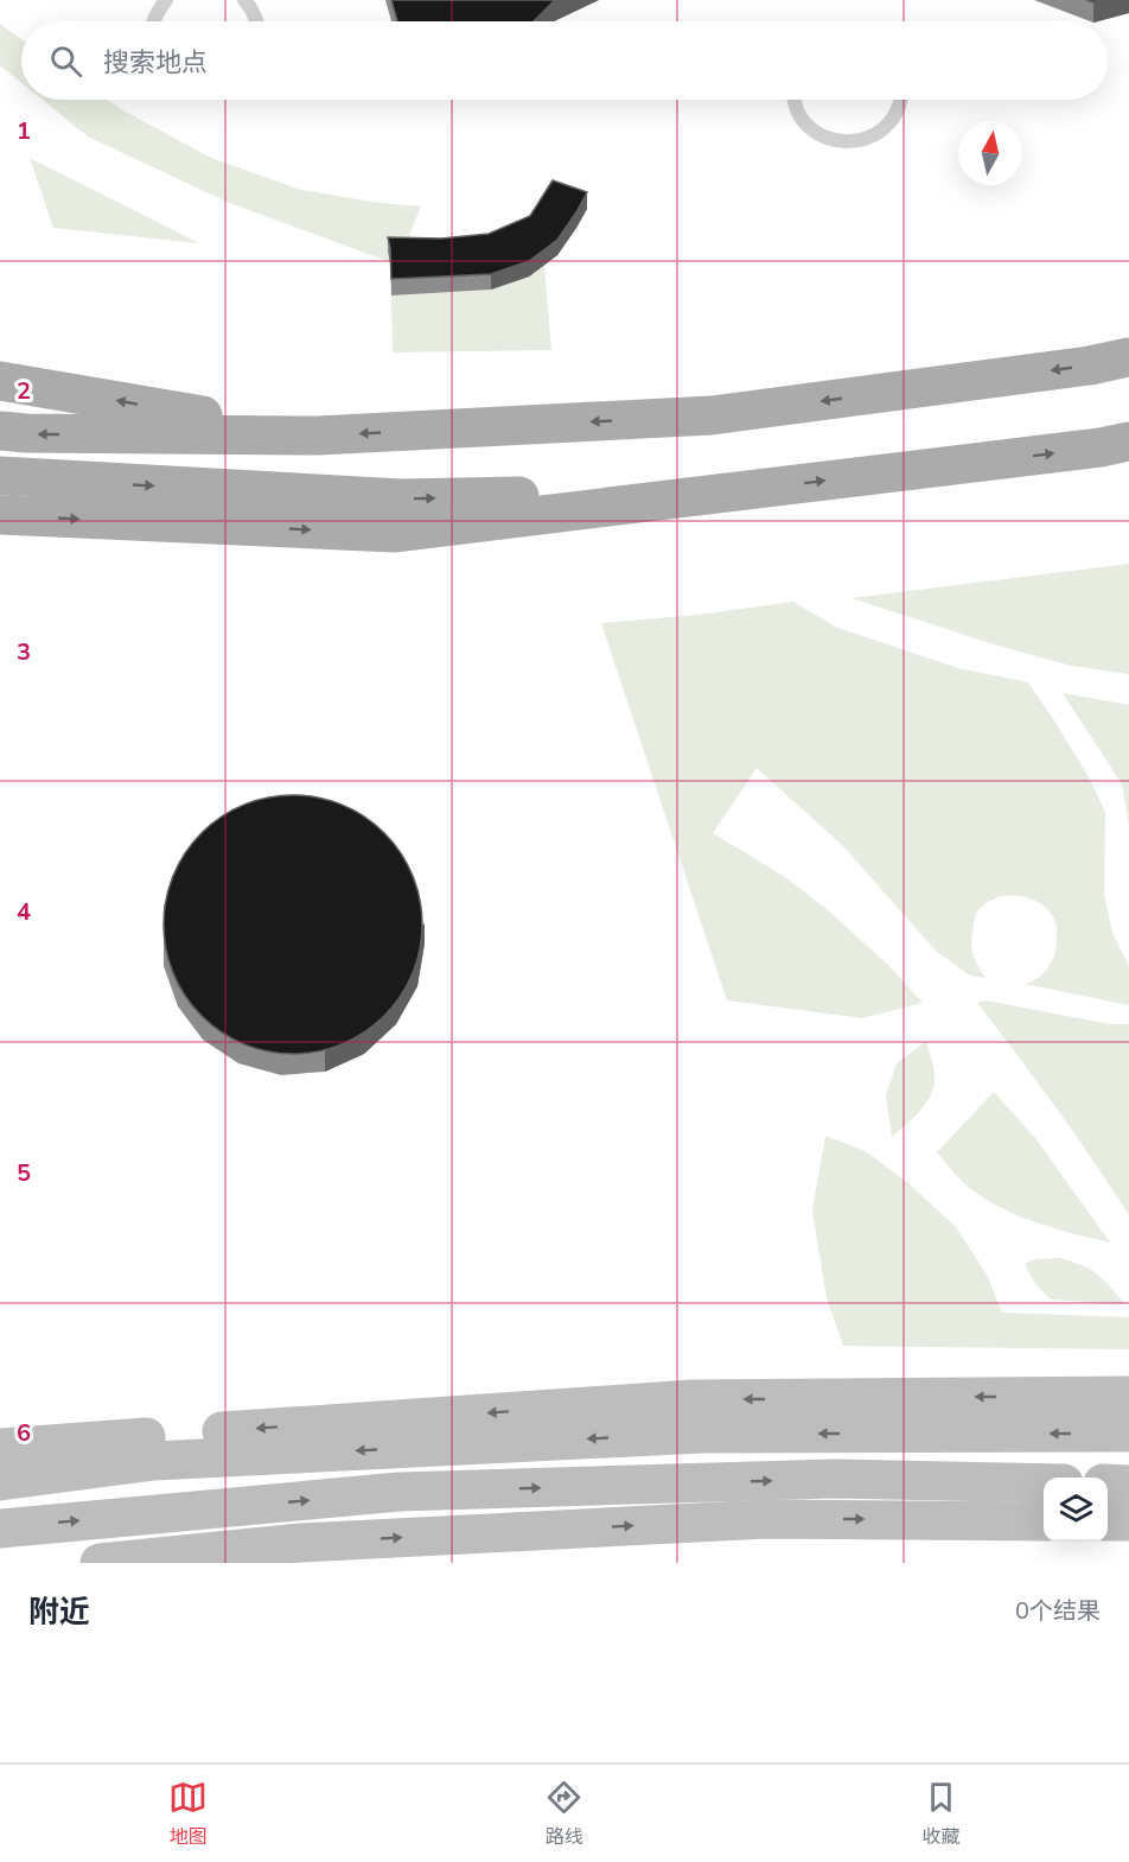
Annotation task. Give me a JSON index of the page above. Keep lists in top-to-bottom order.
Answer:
{
  "north": "top",
  "page": {
    "search": "搜索地点",
    "heading": ["附近", "0个结果"],
    "nav": ["地图", "路线", "收藏"]
  },
  "grid": {
    "rows": [
      "1",
      "2",
      "3",
      "4",
      "5",
      "6"
    ]
  }
}
